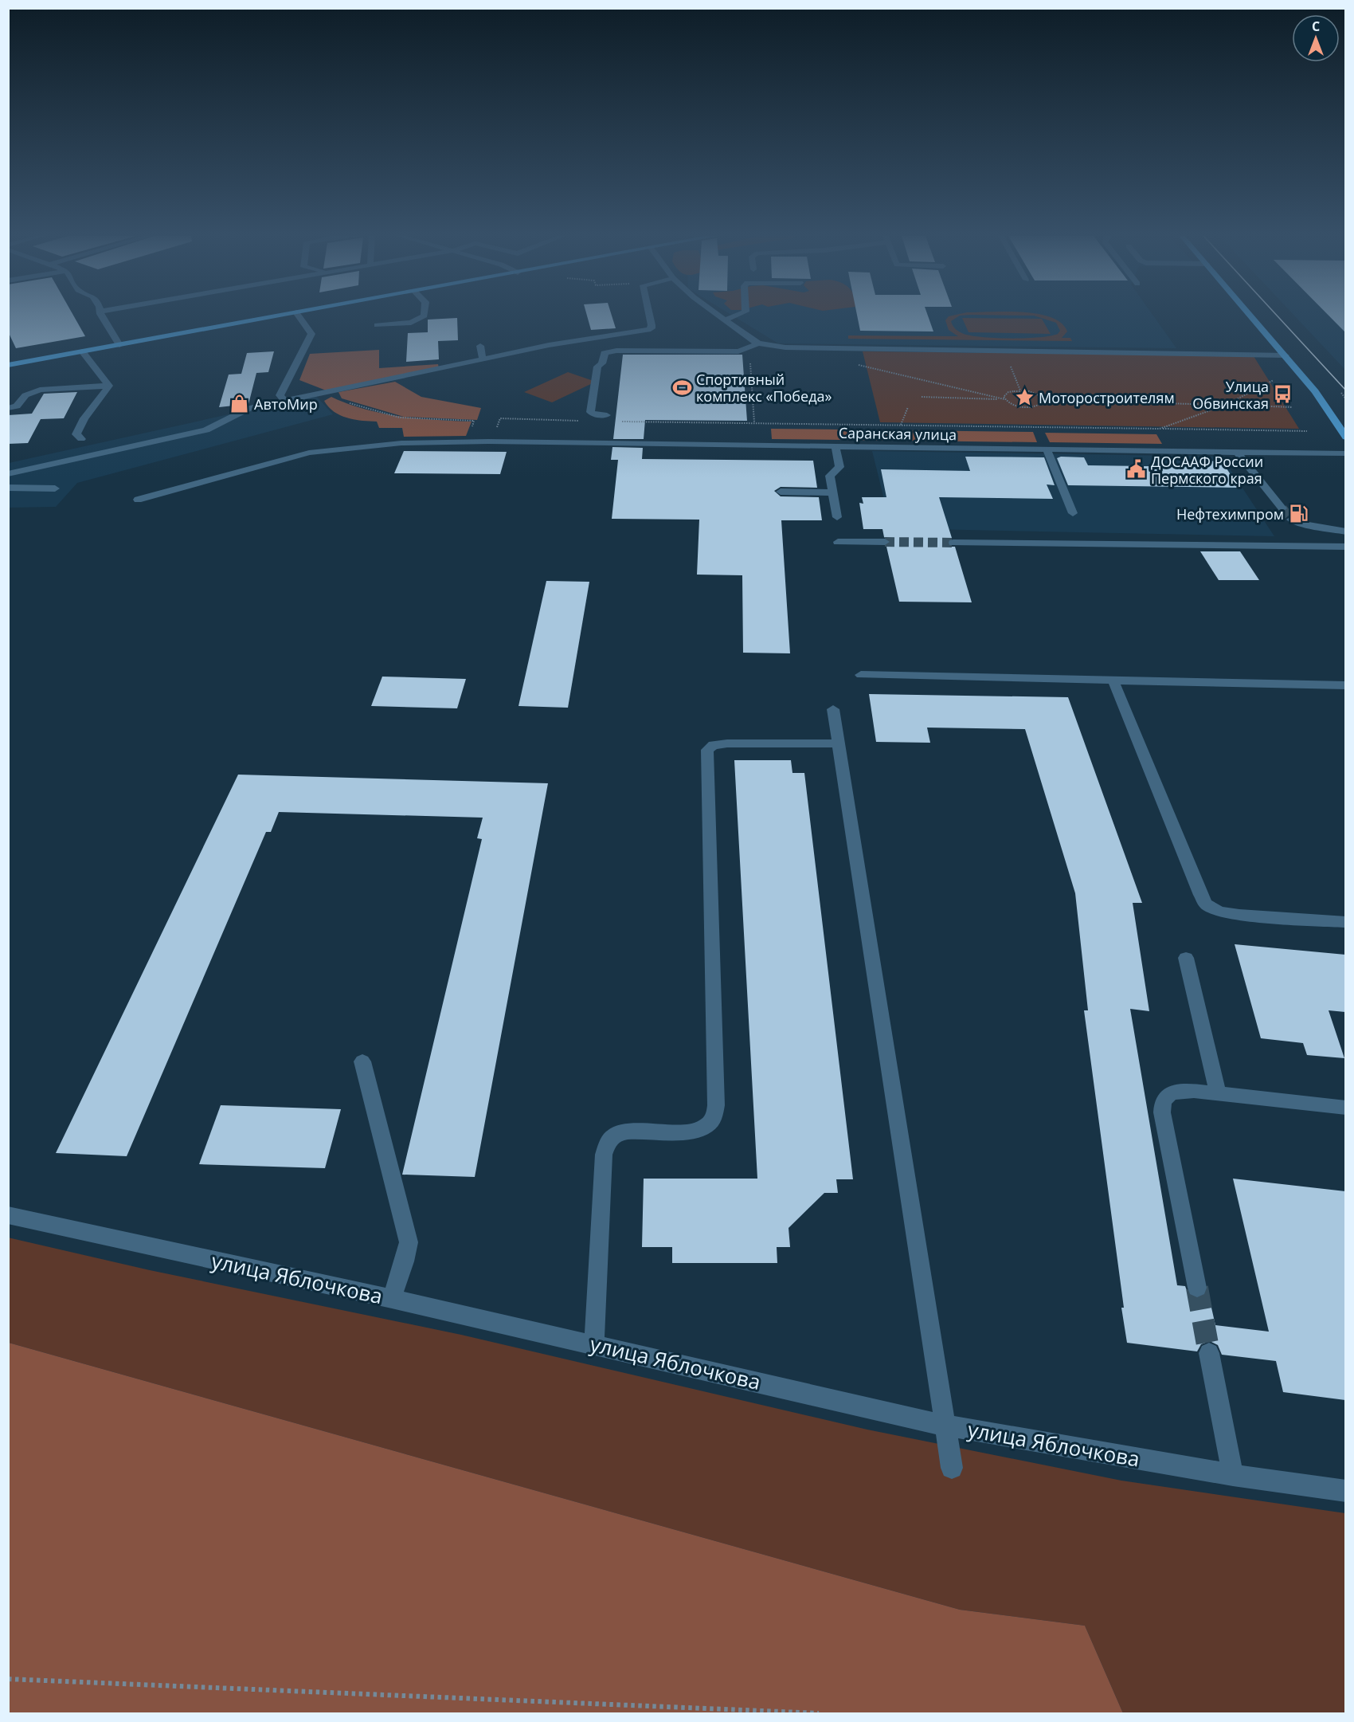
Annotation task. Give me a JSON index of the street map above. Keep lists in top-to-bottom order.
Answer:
{
  "streets": {
    "street": ["Саранская улица", "улица Яблочкова"]
  },
  "places": {
    "sports": ["Спортивный комплекс «Победа»"],
    "bus stop": ["Улица Обвинская"],
    "place": ["Моторостроителям"],
    "shop": ["АвтоМир"],
    "public building": ["ДОСААФ России Пермского края"],
    "fuel station": ["Нефтехимпром"]
  },
  "north": "top"
}
